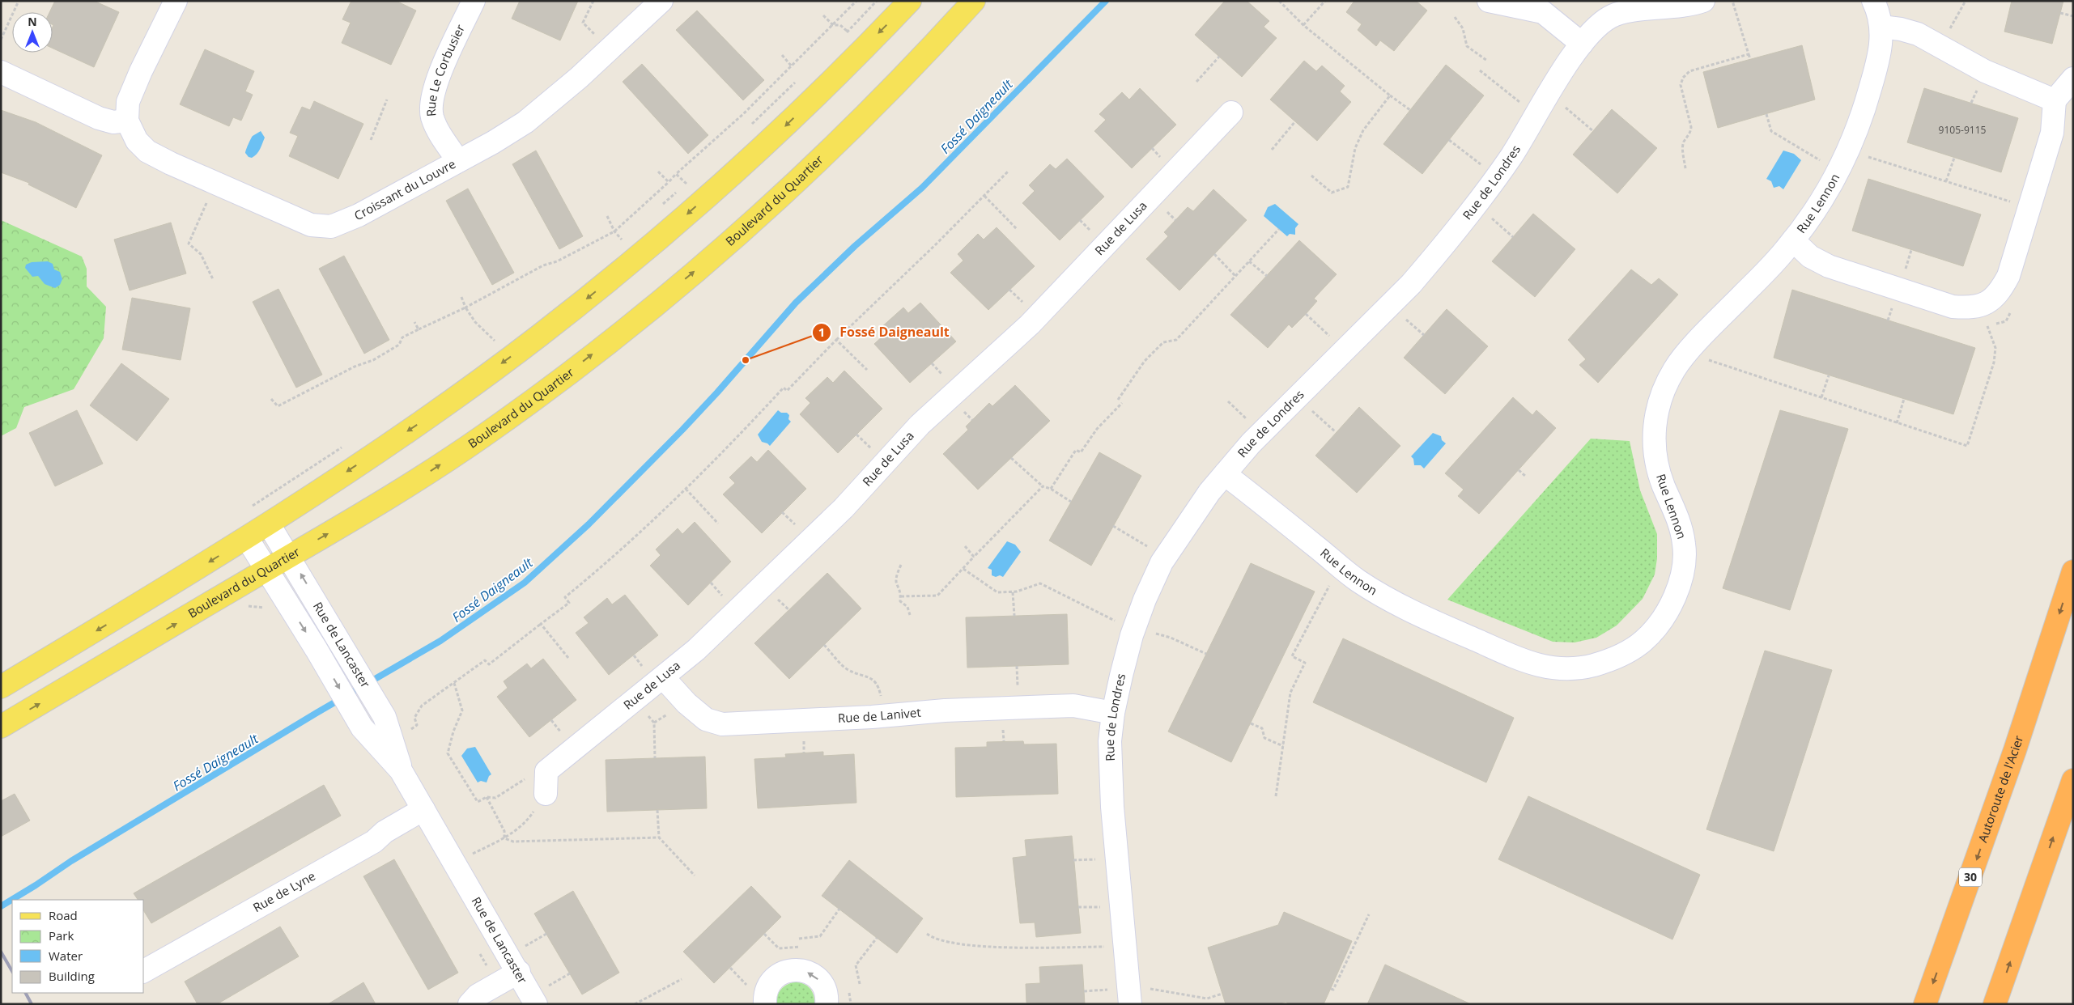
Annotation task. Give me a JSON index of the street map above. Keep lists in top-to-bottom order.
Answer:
{
  "streets": {
    "highway": ["Autoroute de l'Acier", "30"],
    "main road": ["Boulevard du Quartier"],
    "street": [
      "Rue Le Corbusier",
      "Rue de Londres",
      "Croissant du Louvre",
      "Rue Lennon",
      "Rue de Lusa",
      "Rue de Lancaster",
      "Rue de Lanivet",
      "Rue de Lyne"
    ]
  },
  "crossings": [
    ["Rue Le Corbusier", "Croissant du Louvre"],
    ["Rue de Londres", "Rue Lennon"],
    ["Rue de Londres", "Rue de Lanivet"],
    ["Boulevard du Quartier", "Rue de Lancaster"],
    ["Rue de Lusa", "Rue de Lanivet"],
    ["Rue de Lancaster", "Rue de Lyne"]
  ],
  "water": ["Fossé Daigneault"],
  "places": ["Fossé Daigneault"],
  "house_numbers": ["9105-9115"],
  "legend": [
    "Road",
    "Park",
    "Water",
    "Building"
  ],
  "north": "top"
}
